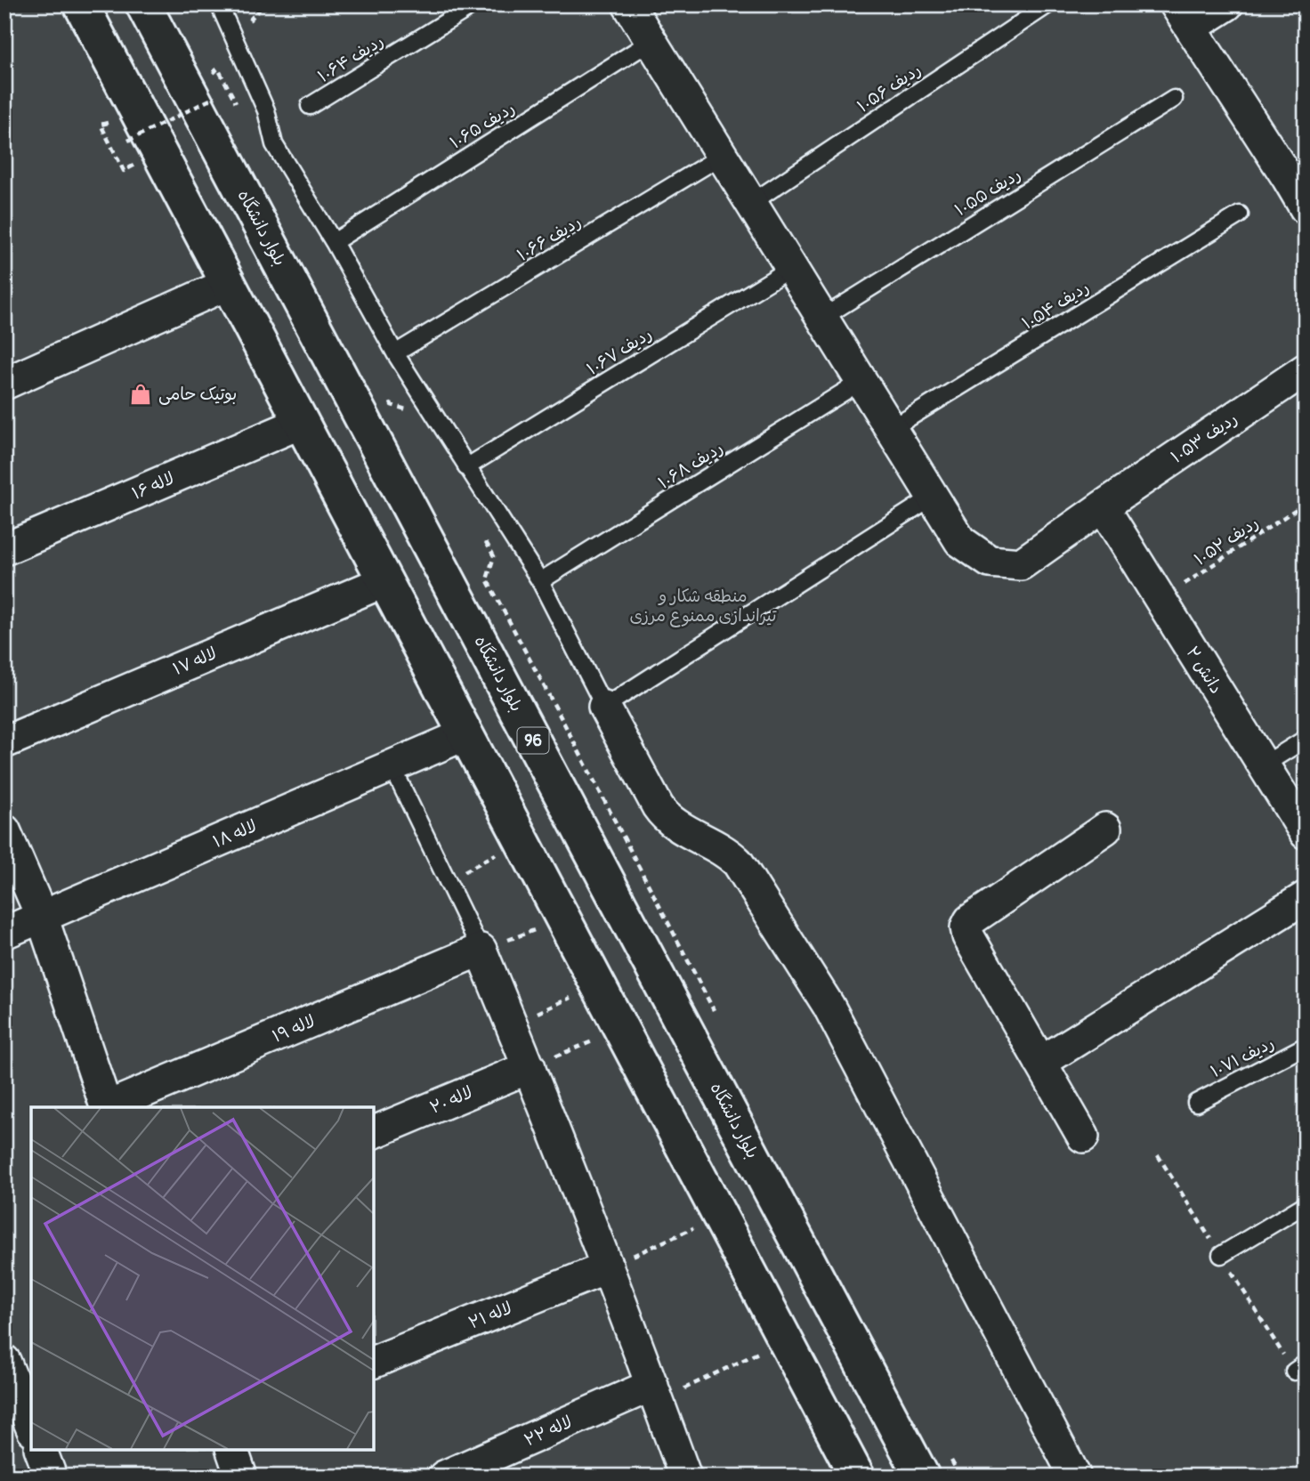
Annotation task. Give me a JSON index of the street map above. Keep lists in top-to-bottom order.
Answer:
{
  "streets": {
    "main road": ["بلوار دانشگاه", "96"],
    "street": [
      "ردیف ۱۰۵۳",
      "لاله ۱۶",
      "لاله ۱۷",
      "دانش ۲",
      "لاله ۱۸",
      "لاله ۱۹",
      "لاله ۲۰",
      "لاله ۲۱",
      "لاله ۲۲"
    ],
    "lane": [
      "ردیف ۱۰۶۴",
      "ردیف ۱۰۵۶",
      "ردیف ۱۰۶۵",
      "ردیف ۱۰۵۵",
      "ردیف ۱۰۶۶",
      "ردیف ۱۰۵۴",
      "ردیف ۱۰۶۷",
      "ردیف ۱۰۶۸",
      "ردیف ۱۰۷۱"
    ],
    "path": ["ردیف ۱۰۵۲"]
  },
  "crossings": [
    ["ردیف ۱۰۵۶", "ردیف ۱۰۵۳"],
    ["ردیف ۱۰۶۵", "ردیف ۱۰۵۳"],
    ["ردیف ۱۰۵۵", "ردیف ۱۰۵۳"],
    ["ردیف ۱۰۶۶", "ردیف ۱۰۵۳"],
    ["ردیف ۱۰۵۴", "ردیف ۱۰۵۳"],
    ["ردیف ۱۰۶۷", "ردیف ۱۰۵۳"],
    ["ردیف ۱۰۵۳", "ردیف ۱۰۶۸"],
    ["ردیف ۱۰۵۳", "دانش ۲"],
    ["ردیف ۱۰۵۲", "دانش ۲"]
  ],
  "parks": ["منطقه شکار و تیراندازی ممنوع مرزی"],
  "places": {
    "shop": ["بوتیک حامی"]
  }
}
